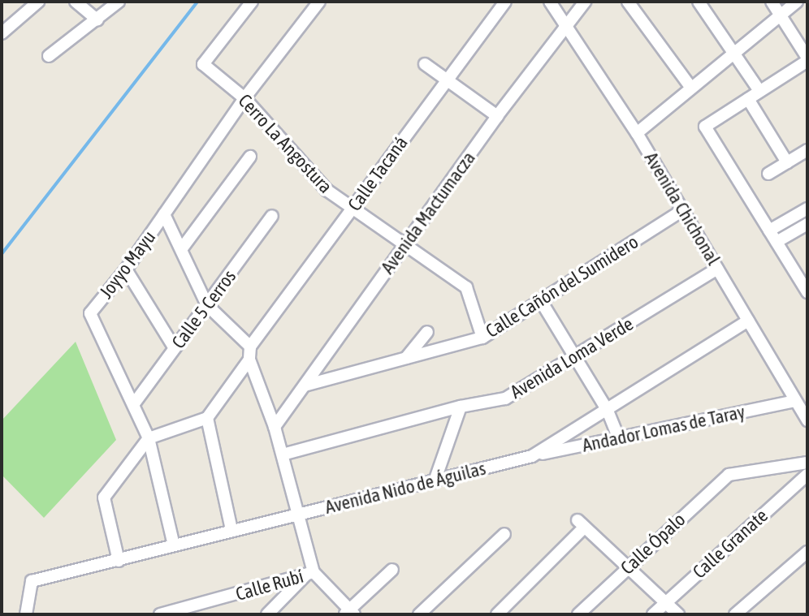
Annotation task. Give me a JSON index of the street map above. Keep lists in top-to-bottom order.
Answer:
{
  "streets": {
    "street": [
      "Cerro La Angostura",
      "Calle Tacaná",
      "Avenida Chichonal",
      "Avenida Mactumacza",
      "Joyyo Mayu",
      "Calle Cañón del Sumidero",
      "Calle 5 Cerros",
      "Avenida Loma Verde",
      "Andador Lomas de Taray",
      "Avenida Nido de Águilas",
      "Calle Ópalo",
      "Calle Granate",
      "Calle Rubí"
    ]
  },
  "crossings": [
    ["Cerro La Angostura", "Calle Tacaná"],
    ["Cerro La Angostura", "Avenida Mactumacza"],
    ["Cerro La Angostura", "Joyyo Mayu"],
    ["Cerro La Angostura", "Calle Cañón del Sumidero"],
    ["Avenida Chichonal", "Avenida Mactumacza"],
    ["Avenida Chichonal", "Calle Cañón del Sumidero"],
    ["Avenida Chichonal", "Avenida Loma Verde"],
    ["Avenida Chichonal", "Andador Lomas de Taray"],
    ["Avenida Chichonal", "Avenida Nido de Águilas"],
    ["Avenida Mactumacza", "Calle Cañón del Sumidero"],
    ["Joyyo Mayu", "Calle 5 Cerros"],
    ["Andador Lomas de Taray", "Avenida Nido de Águilas"]
  ]
}
